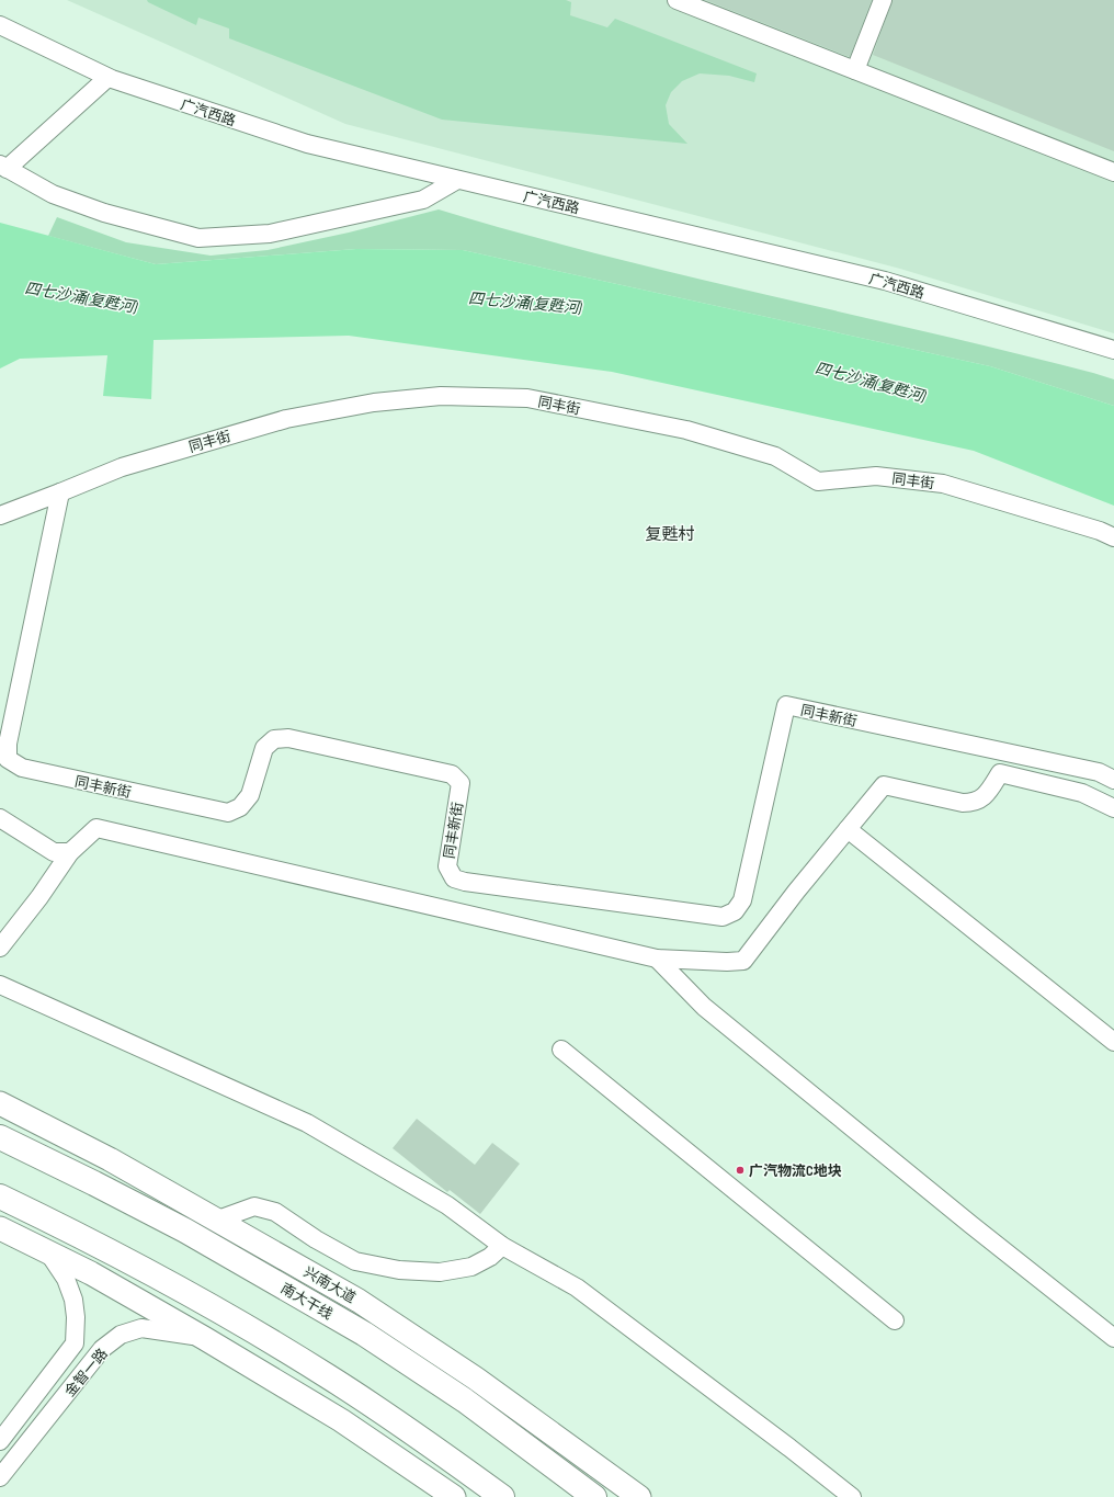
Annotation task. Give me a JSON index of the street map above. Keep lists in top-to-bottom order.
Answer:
{
  "streets": {
    "highway": ["南大干线"],
    "main road": ["兴南大道"],
    "street": [
      "广汽西路",
      "同丰街",
      "同丰新街",
      "金智一路"
    ]
  },
  "crossings": [
    ["同丰街", "同丰新街"]
  ],
  "districts": ["复甦村"],
  "water": ["四七沙涌(复甦河)"],
  "places": ["广汽物流C地块"]
}
